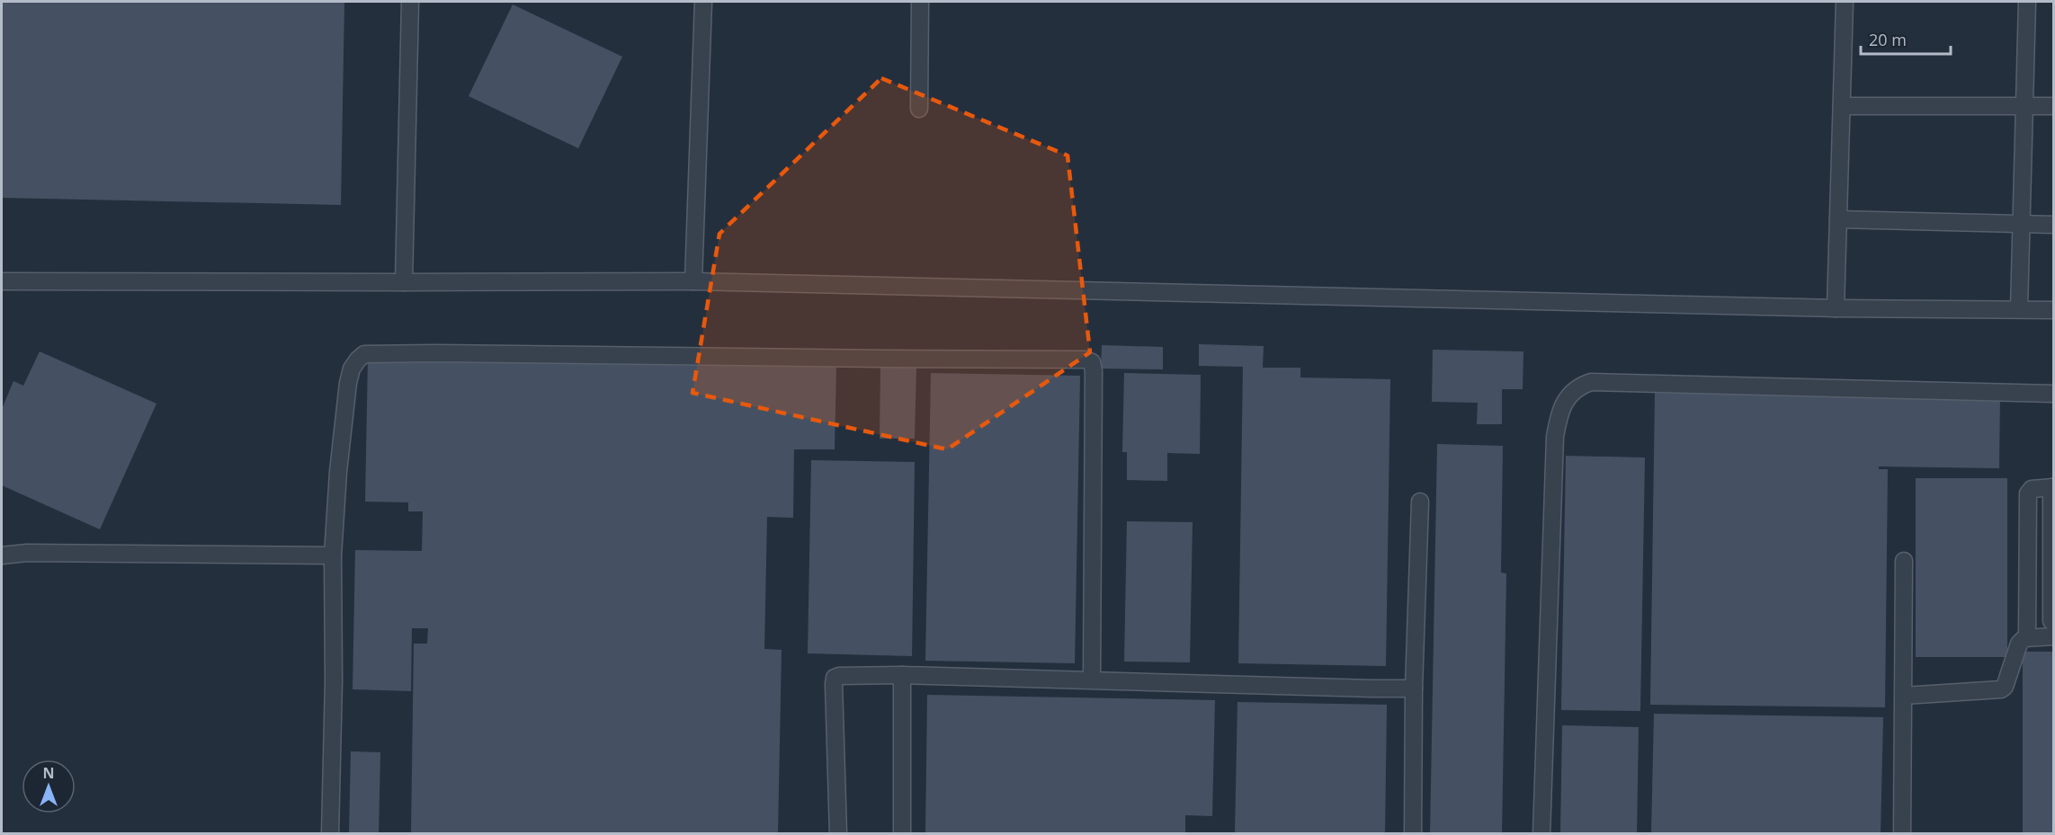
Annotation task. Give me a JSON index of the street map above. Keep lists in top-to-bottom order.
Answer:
{
  "scale_bar": "20 m",
  "north": "top"
}
